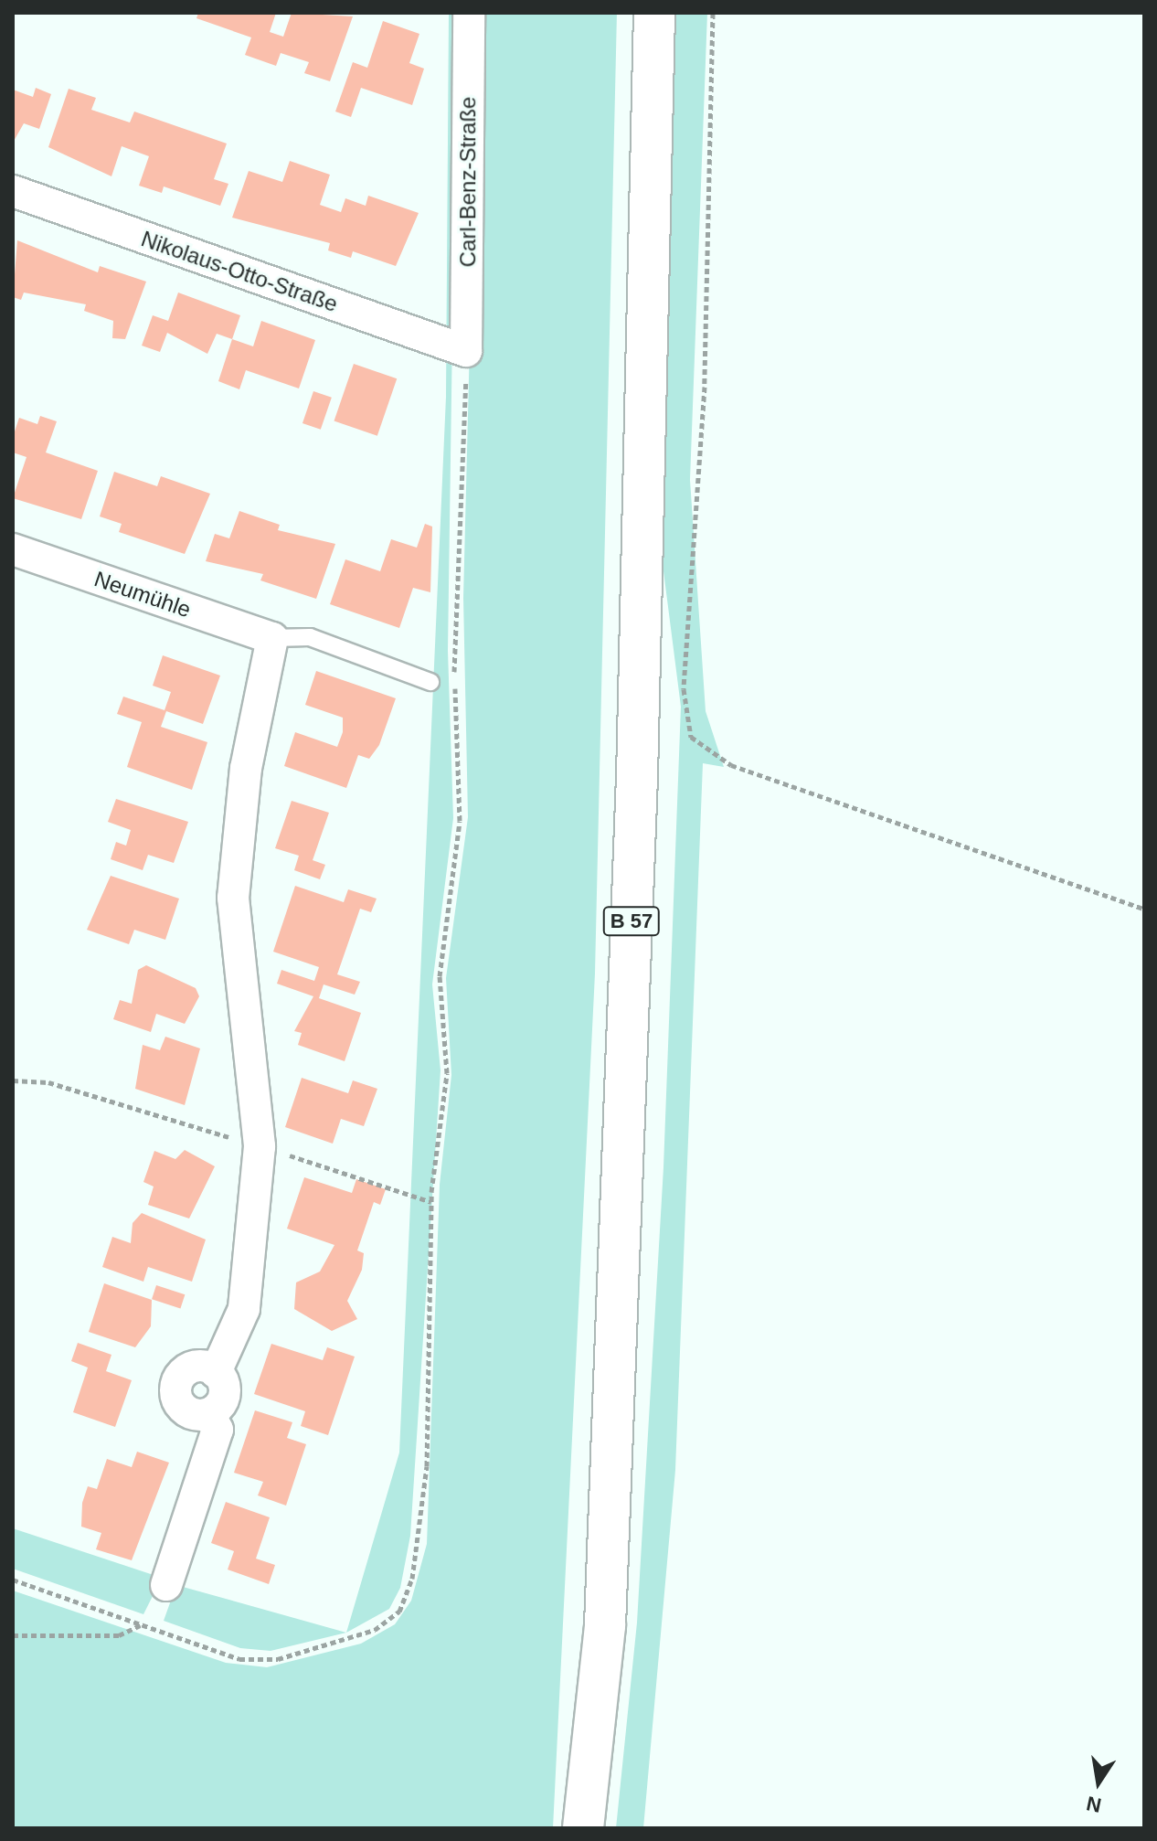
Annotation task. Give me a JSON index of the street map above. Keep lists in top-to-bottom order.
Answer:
{
  "streets": {
    "main road": ["B 57"],
    "street": ["Carl-Benz-Straße", "Nikolaus-Otto-Straße", "Neumühle"]
  },
  "crossings": [
    ["Carl-Benz-Straße", "Nikolaus-Otto-Straße"]
  ],
  "north": "bottom"
}
